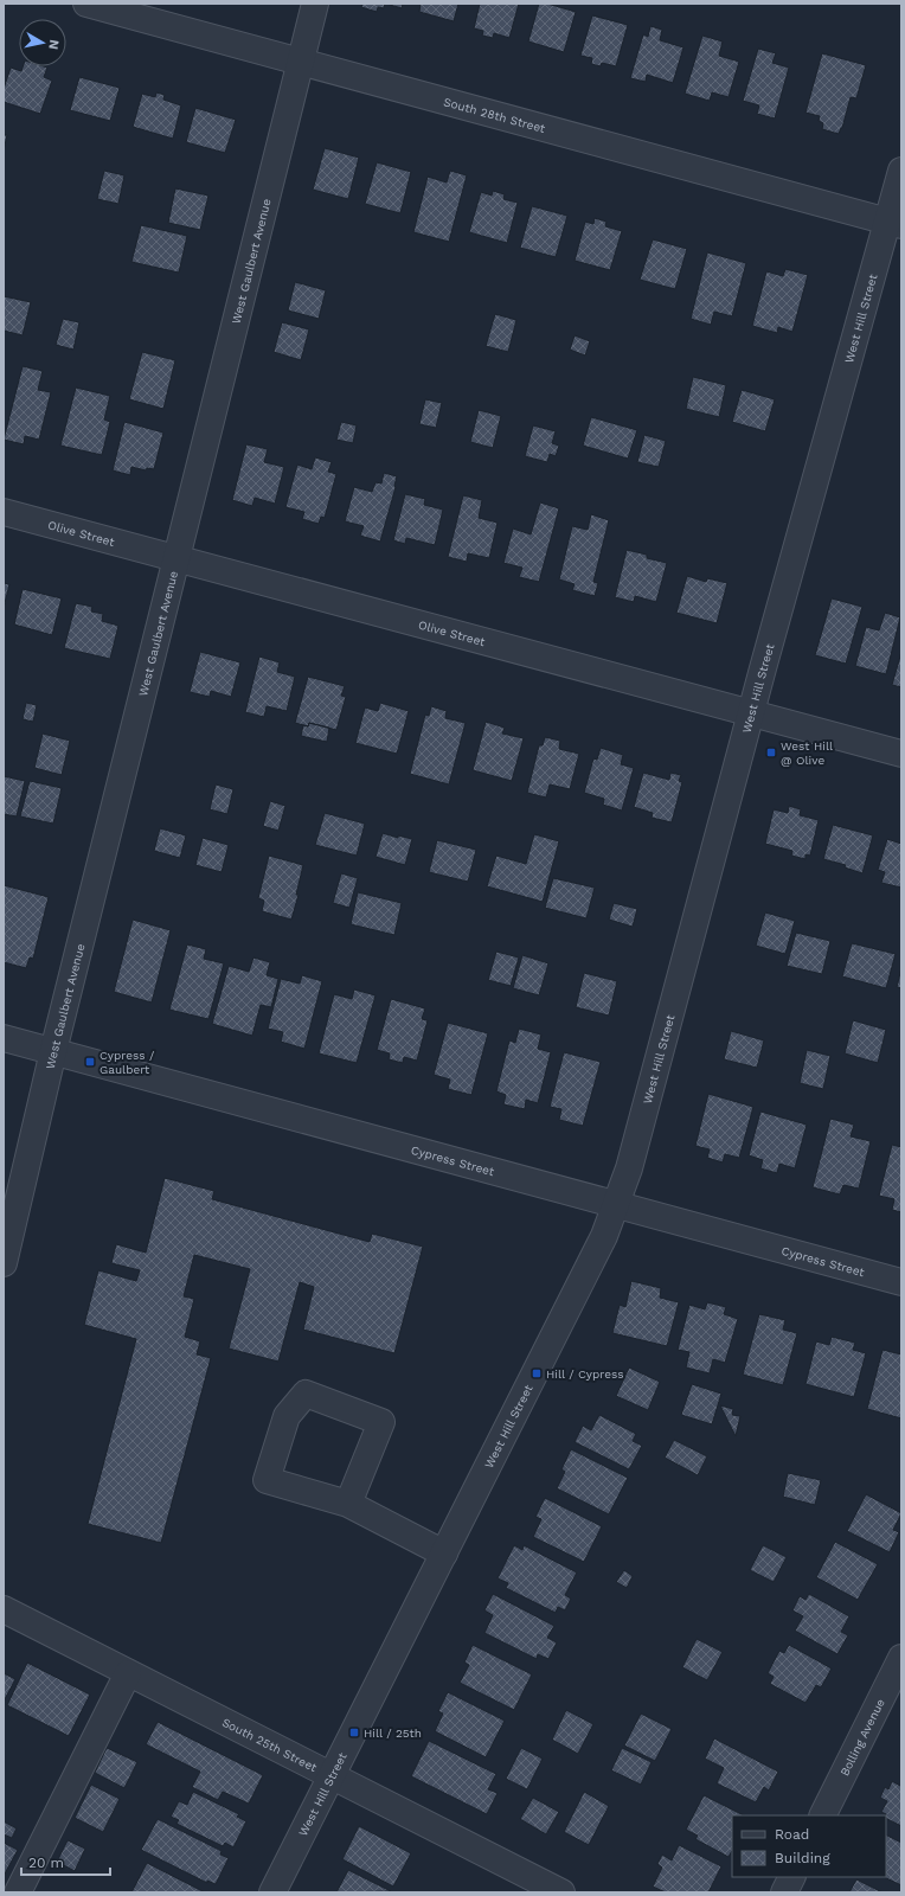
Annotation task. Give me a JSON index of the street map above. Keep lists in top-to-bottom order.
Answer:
{
  "streets": {
    "street": [
      "South 28th Street",
      "West Gaulbert Avenue",
      "West Hill Street",
      "Olive Street",
      "Cypress Street",
      "Bolling Avenue",
      "South 25th Street"
    ]
  },
  "crossings": [
    ["South 28th Street", "West Gaulbert Avenue"],
    ["South 28th Street", "West Hill Street"],
    ["West Gaulbert Avenue", "Olive Street"],
    ["West Gaulbert Avenue", "Cypress Street"],
    ["West Hill Street", "Olive Street"],
    ["West Hill Street", "Cypress Street"],
    ["West Hill Street", "South 25th Street"]
  ],
  "places": {
    "transit": [
      "West Hill @ Olive",
      "Cypress / Gaulbert",
      "Hill / Cypress",
      "Hill / 25th"
    ]
  },
  "legend": ["Road", "Building"],
  "scale_bar": "20 m",
  "north": "right"
}
